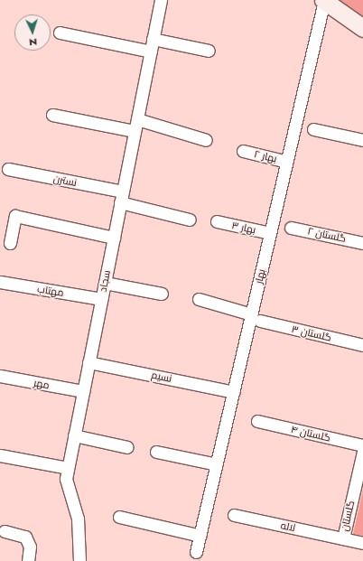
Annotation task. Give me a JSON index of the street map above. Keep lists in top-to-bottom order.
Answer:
{
  "streets": {
    "street": [
      "بهار ۲",
      "نسترن",
      "بهار ۳",
      "گلستان ۲",
      "بهار",
      "سجاد",
      "مهتاب",
      "گلستان ۳",
      "نسیم",
      "مهر",
      "گلستان ۴",
      "گلستان",
      "لاله"
    ]
  },
  "crossings": [
    ["بهار ۲", "بهار"],
    ["نسترن", "سجاد"],
    ["بهار ۳", "بهار"],
    ["بهار", "گلستان ۳"],
    ["بهار", "نسیم"],
    ["سجاد", "مهتاب"],
    ["سجاد", "نسیم"],
    ["سجاد", "مهر"],
    ["گلستان", "لاله"]
  ],
  "north": "bottom"
}
